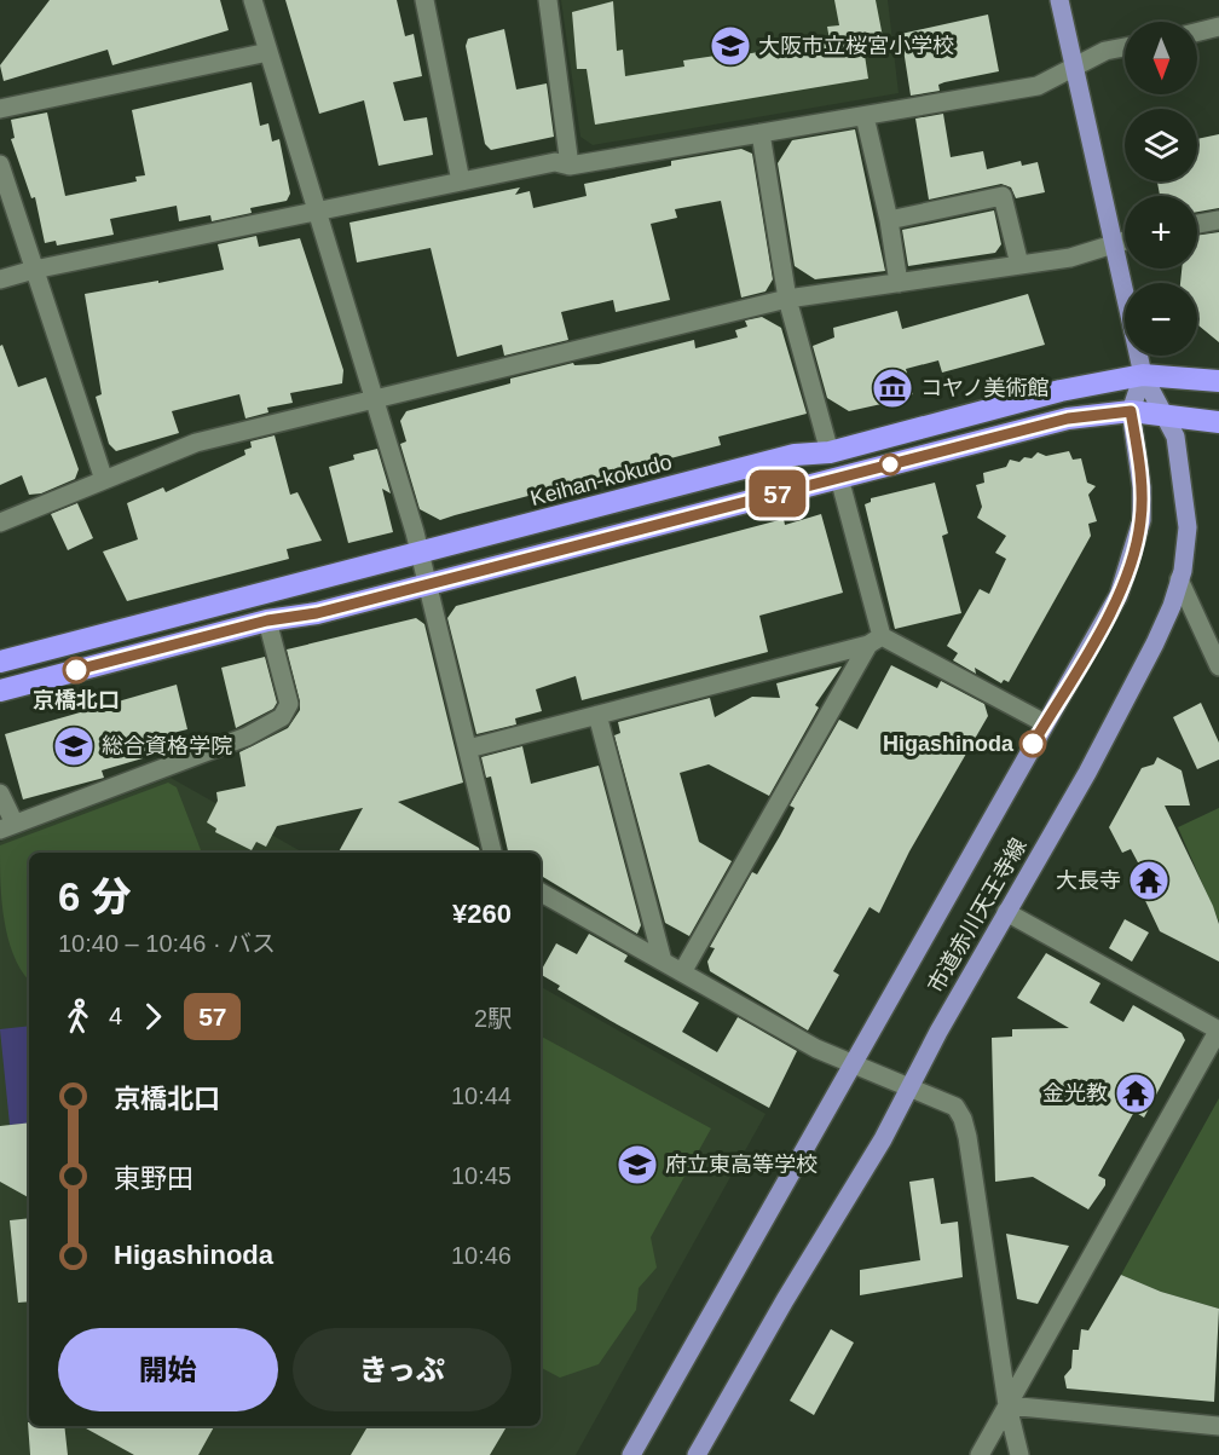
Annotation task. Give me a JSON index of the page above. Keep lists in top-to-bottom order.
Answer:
{
  "streets": {
    "highway": ["Keihan-kokudo"],
    "main road": ["市道赤川天王寺線"]
  },
  "crossings": [
    ["Keihan-kokudo", "市道赤川天王寺線"]
  ],
  "places": {
    "school or university": ["大阪市立桜宮小学校", "総合資格学院", "府立東高等学校"],
    "museum": ["コヤノ美術館"],
    "other": ["京橋北口", "Higashinoda"],
    "temple": ["大長寺", "金光教"]
  },
  "lines": ["bus line 57"],
  "north": "bottom",
  "page": {
    "on_map": "57",
    "map_buttons": ["+", "−"],
    "heading": ["6 分", "10:40 – 10:46 · バス", "¥260"],
    "legs": ["4", "57", "2駅"],
    "list": [
      {
        "name": "京橋北口",
        "value": "10:44"
      },
      {
        "name": "東野田",
        "value": "10:45"
      },
      {
        "name": "Higashinoda",
        "value": "10:46"
      }
    ],
    "buttons": ["開始", "きっぷ"]
  }
}
